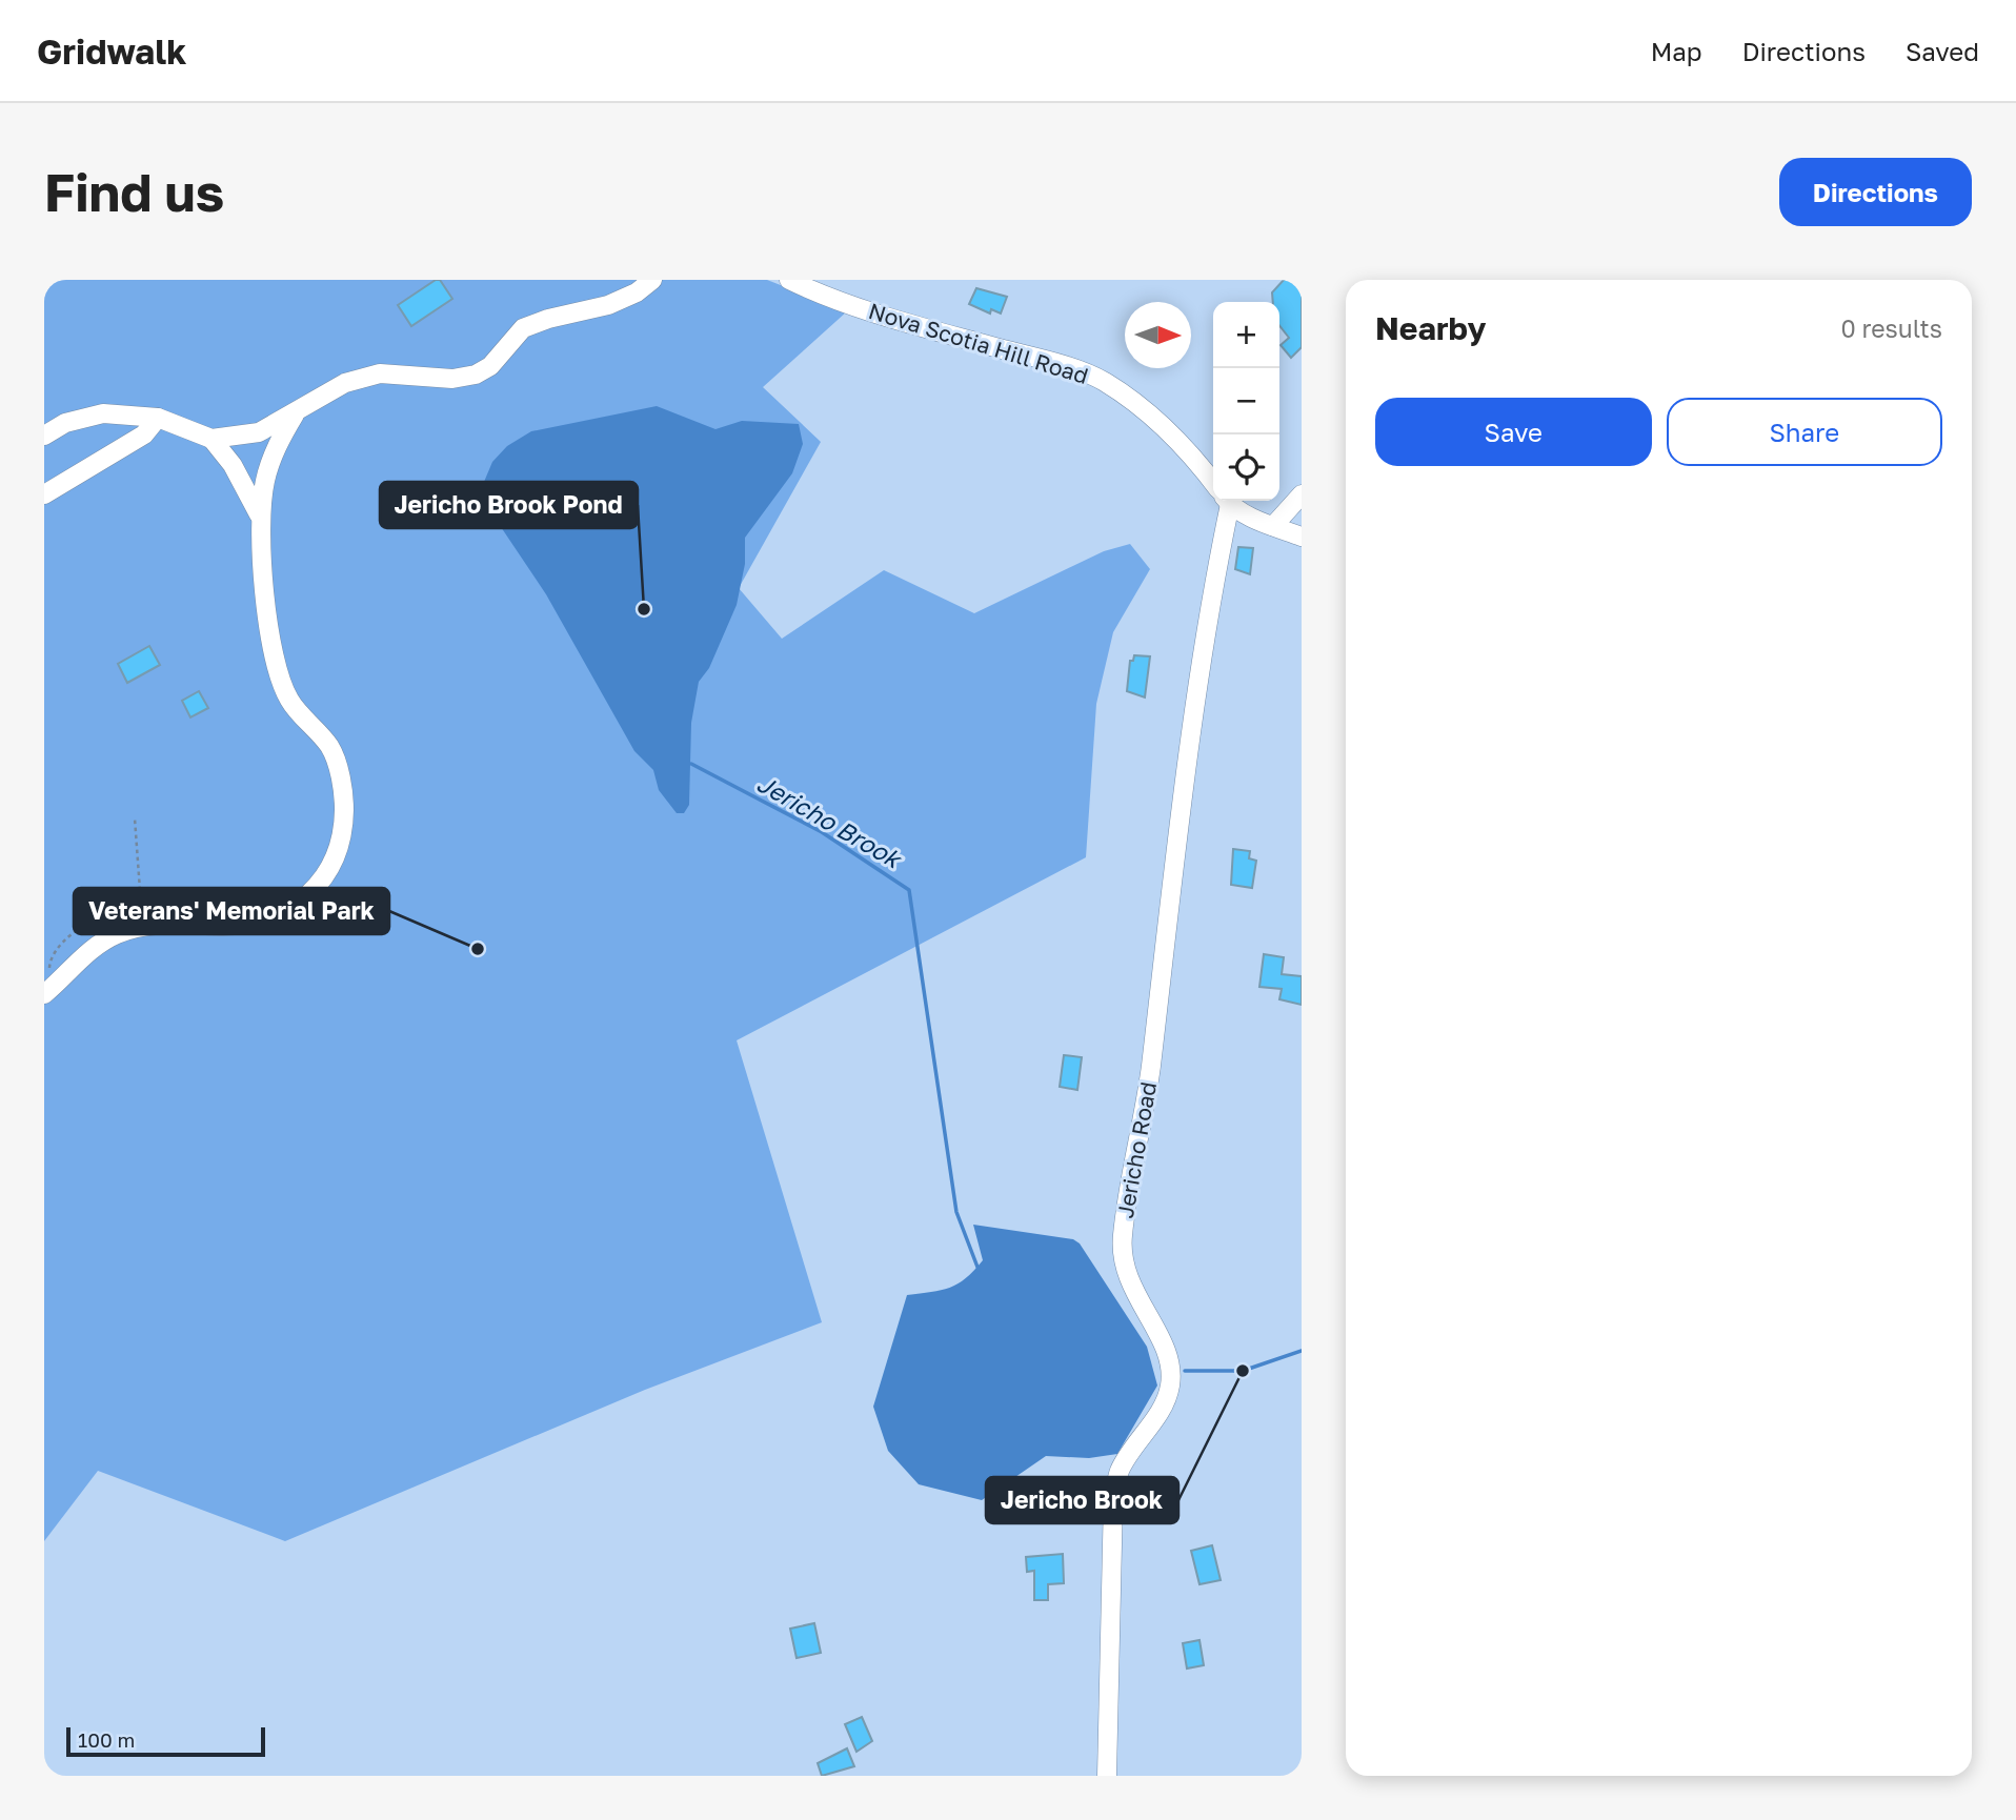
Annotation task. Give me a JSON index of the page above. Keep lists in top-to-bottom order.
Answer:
{
  "streets": {
    "street": ["Nova Scotia Hill Road", "Jericho Road"]
  },
  "water": ["Jericho Brook"],
  "places": ["Jericho Brook Pond", "Veterans' Memorial Park", "Jericho Brook"],
  "scale_bar": "100 m",
  "north": "right",
  "page": {
    "header": "Gridwalk",
    "nav": ["Map", "Directions", "Saved"],
    "buttons": [
      "Directions",
      ["Save", "Share"]
    ],
    "title": "Find us",
    "heading": ["Nearby", "0 results"],
    "map_buttons": ["+", "−"],
    "scale": "100 m"
  }
}
